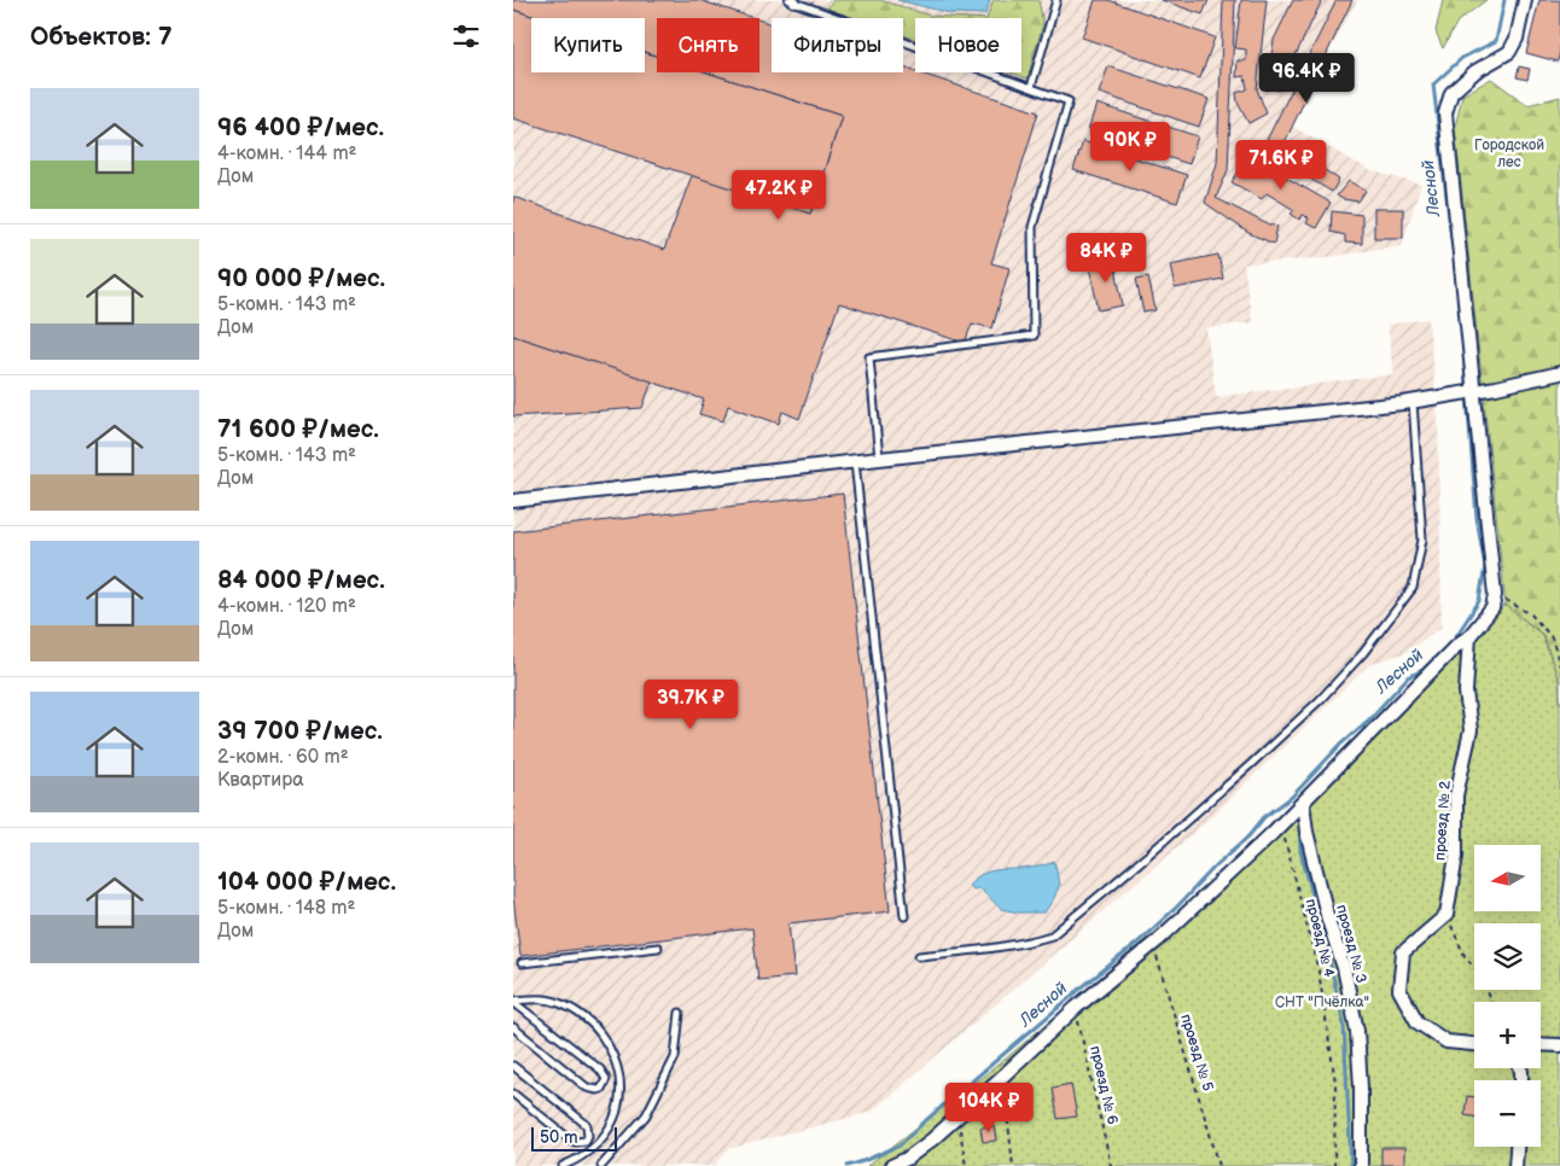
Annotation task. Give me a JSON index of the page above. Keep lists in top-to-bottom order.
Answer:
{
  "streets": {
    "street": ["проезд № 2", "проезд № 3"],
    "path": ["проезд № 4", "проезд № 5", "проезд № 6"]
  },
  "water": ["Лесной"],
  "parks": ["Городской лес", "СНТ \"Пчёлка\""],
  "scale_bar": "50 m",
  "north": "left",
  "page": {
    "heading": "Объектов: 7",
    "chip": [
      "Купить",
      "Снять",
      "Фильтры",
      "Новое"
    ],
    "price": [
      "96.4K ₽",
      "90K ₽",
      "71.6K ₽",
      "47.2K ₽",
      "84K ₽",
      "39.7K ₽",
      "104K ₽"
    ],
    "list": [
      {
        "name": "96 400 ₽/мес.",
        "note": "4-комн. · 144 m² · Дом"
      },
      {
        "name": "90 000 ₽/мес.",
        "note": "5-комн. · 143 m² · Дом"
      },
      {
        "name": "71 600 ₽/мес.",
        "note": "5-комн. · 143 m² · Дом"
      },
      {
        "name": "84 000 ₽/мес.",
        "note": "4-комн. · 120 m² · Дом"
      },
      {
        "name": "39 700 ₽/мес.",
        "note": "2-комн. · 60 m² · Квартира"
      },
      {
        "name": "104 000 ₽/мес.",
        "note": "5-комн. · 148 m² · Дом"
      }
    ],
    "map_buttons": ["+", "−"],
    "scale": "50 m"
  }
}
